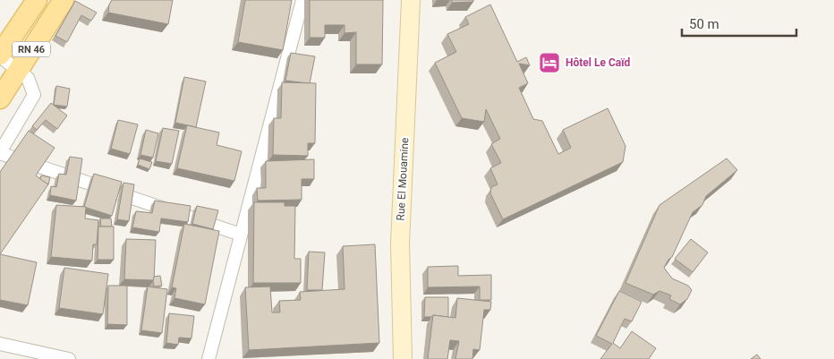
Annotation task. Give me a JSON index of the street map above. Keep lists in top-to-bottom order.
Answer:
{
  "streets": {
    "main road": ["RN 46", "Rue El Mouamine"]
  },
  "places": {
    "hotel": ["Hôtel Le Caïd"]
  },
  "scale_bar": "50 m"
}
